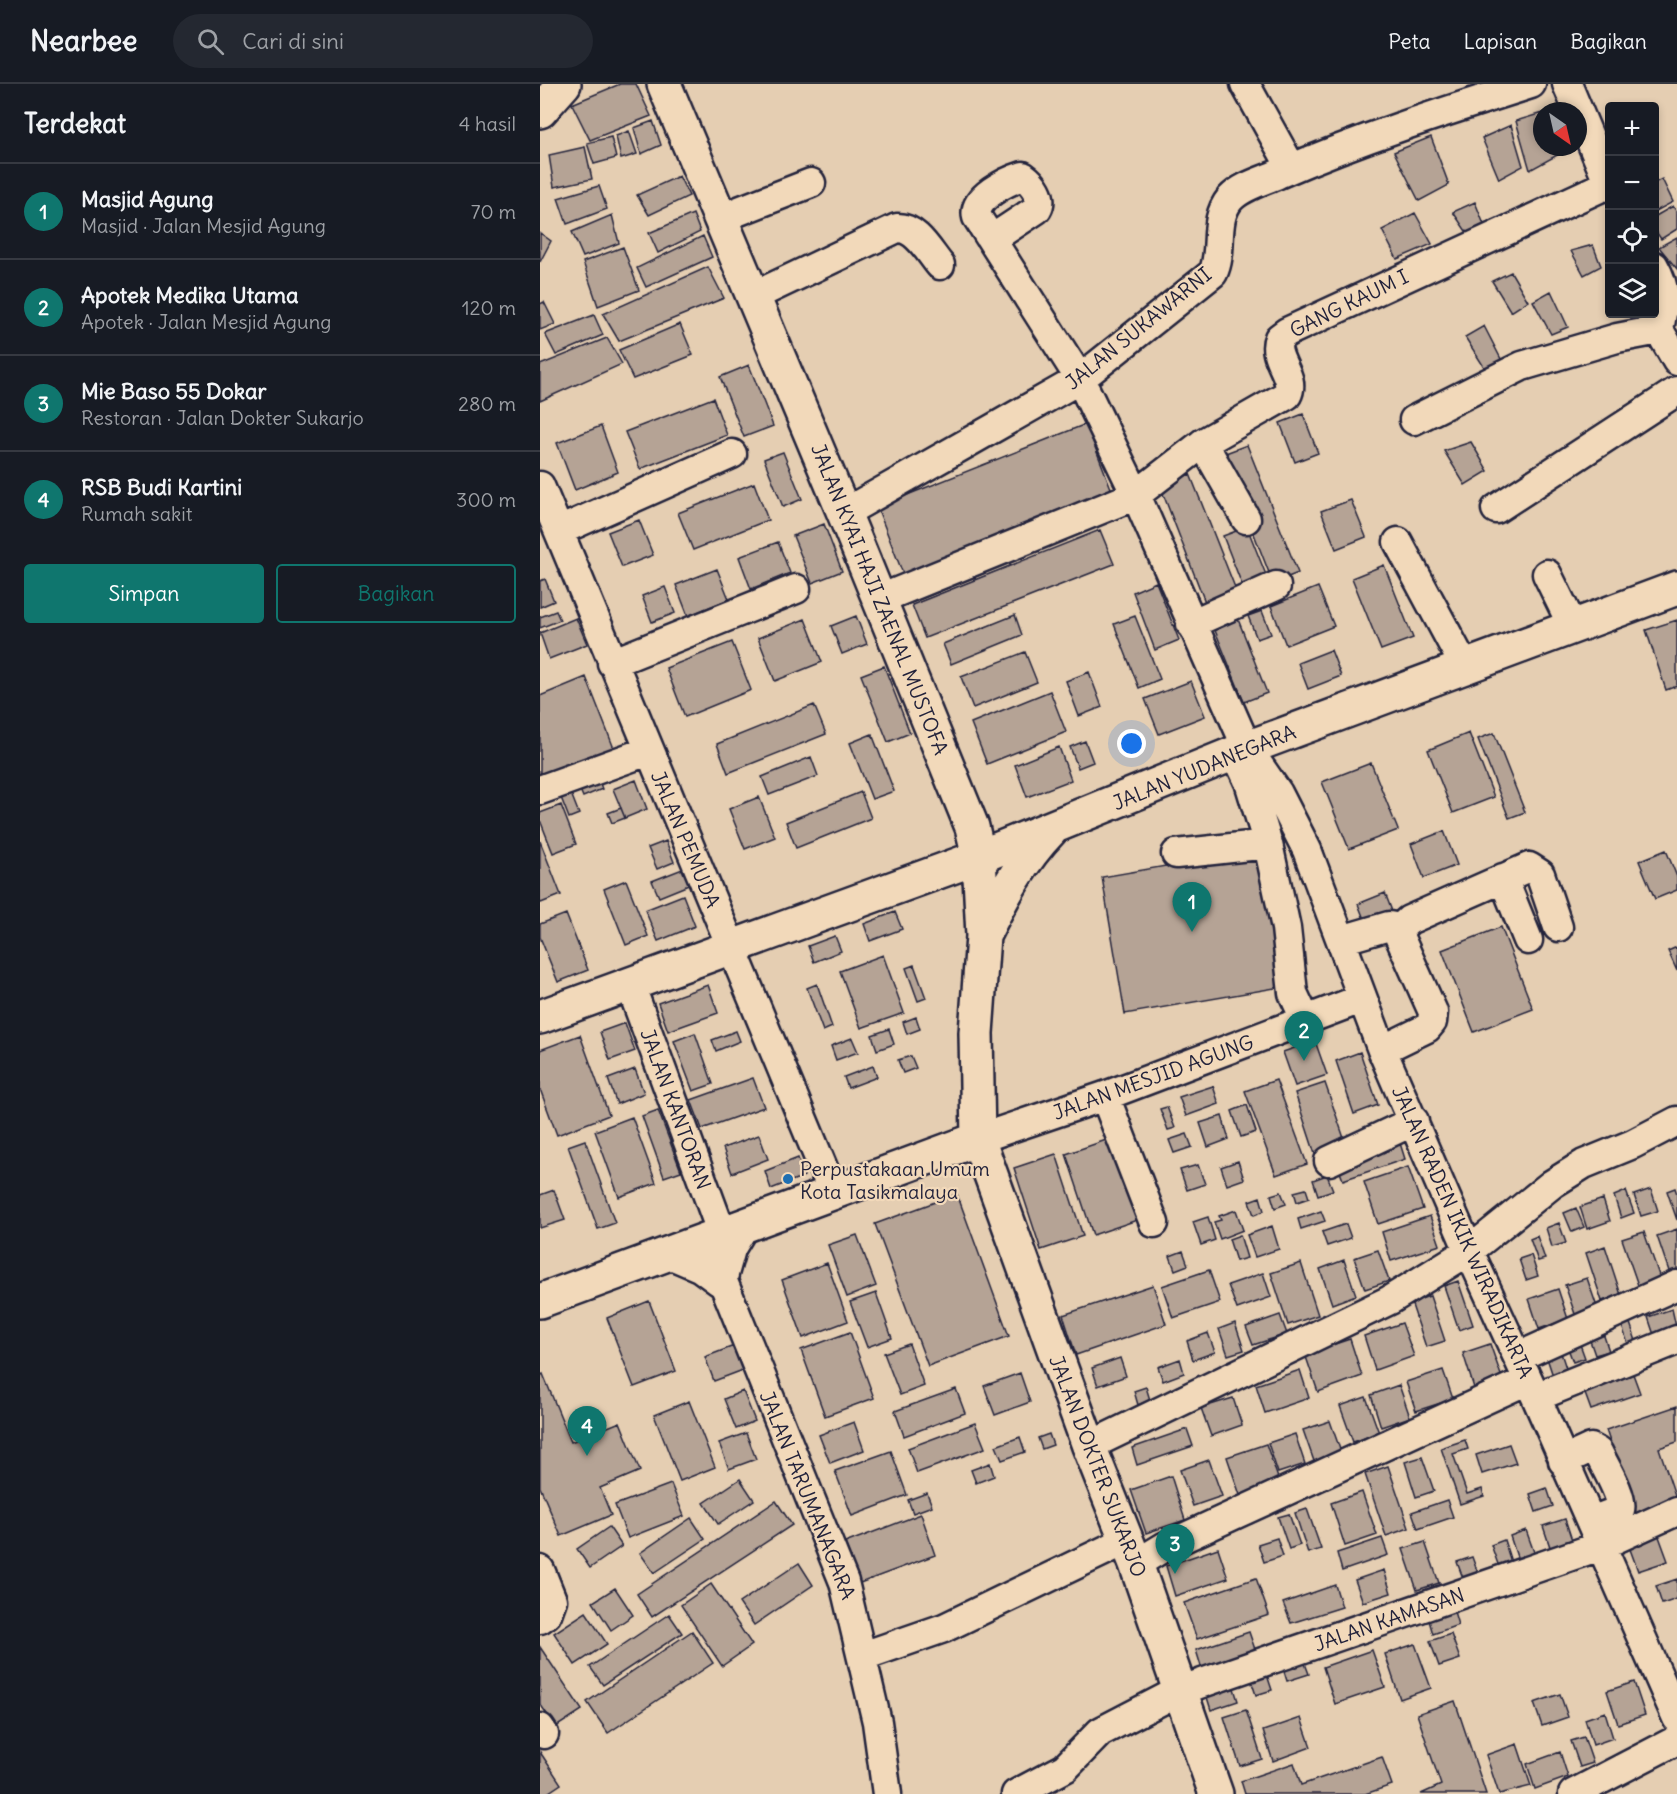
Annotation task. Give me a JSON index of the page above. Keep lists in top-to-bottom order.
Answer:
{
  "streets": {
    "main road": ["JALAN KYAI HAJI ZAENAL MUSTOFA", "JALAN YUDANEGARA", "JALAN DOKTER SUKARJO"],
    "street": [
      "GANG KAUM I",
      "JALAN SUKAWARNI",
      "JALAN PEMUDA",
      "JALAN MESJID AGUNG",
      "JALAN KANTORAN",
      "JALAN RADEN IKIK WIRADIKARTA",
      "JALAN TARUMANAGARA",
      "JALAN KAMASAN"
    ]
  },
  "crossings": [
    ["GANG KAUM I", "JALAN KYAI HAJI ZAENAL MUSTOFA"],
    ["JALAN SUKAWARNI", "JALAN KYAI HAJI ZAENAL MUSTOFA"],
    ["JALAN KYAI HAJI ZAENAL MUSTOFA", "JALAN YUDANEGARA"],
    ["JALAN KYAI HAJI ZAENAL MUSTOFA", "JALAN MESJID AGUNG"],
    ["JALAN KYAI HAJI ZAENAL MUSTOFA", "JALAN DOKTER SUKARJO"],
    ["JALAN YUDANEGARA", "JALAN PEMUDA"],
    ["JALAN YUDANEGARA", "JALAN KANTORAN"],
    ["JALAN YUDANEGARA", "JALAN RADEN IKIK WIRADIKARTA"],
    ["JALAN MESJID AGUNG", "JALAN RADEN IKIK WIRADIKARTA"],
    ["JALAN MESJID AGUNG", "JALAN DOKTER SUKARJO"],
    ["JALAN RADEN IKIK WIRADIKARTA", "JALAN KAMASAN"],
    ["JALAN DOKTER SUKARJO", "JALAN KAMASAN"]
  ],
  "places": ["Perpustakaan Umum Kota Tasikmalaya"],
  "north": "bottom right",
  "page": {
    "header": "Nearbee",
    "search": "Cari di sini",
    "nav": ["Peta", "Lapisan", "Bagikan"],
    "heading": ["Terdekat", "4 hasil"],
    "map_buttons": ["+", "−"],
    "list": [
      {
        "mark": "1",
        "name": "Masjid Agung",
        "note": "Masjid · Jalan Mesjid Agung",
        "value": "70 m"
      },
      {
        "mark": "2",
        "name": "Apotek Medika Utama",
        "note": "Apotek · Jalan Mesjid Agung",
        "value": "120 m"
      },
      {
        "mark": "3",
        "name": "Mie Baso 55 Dokar",
        "note": "Restoran · Jalan Dokter Sukarjo",
        "value": "280 m"
      },
      {
        "mark": "4",
        "name": "RSB Budi Kartini",
        "note": "Rumah sakit",
        "value": "300 m"
      }
    ],
    "buttons": ["Simpan", "Bagikan"],
    "pins": [
      "1",
      "2",
      "4",
      "3"
    ]
  }
}
